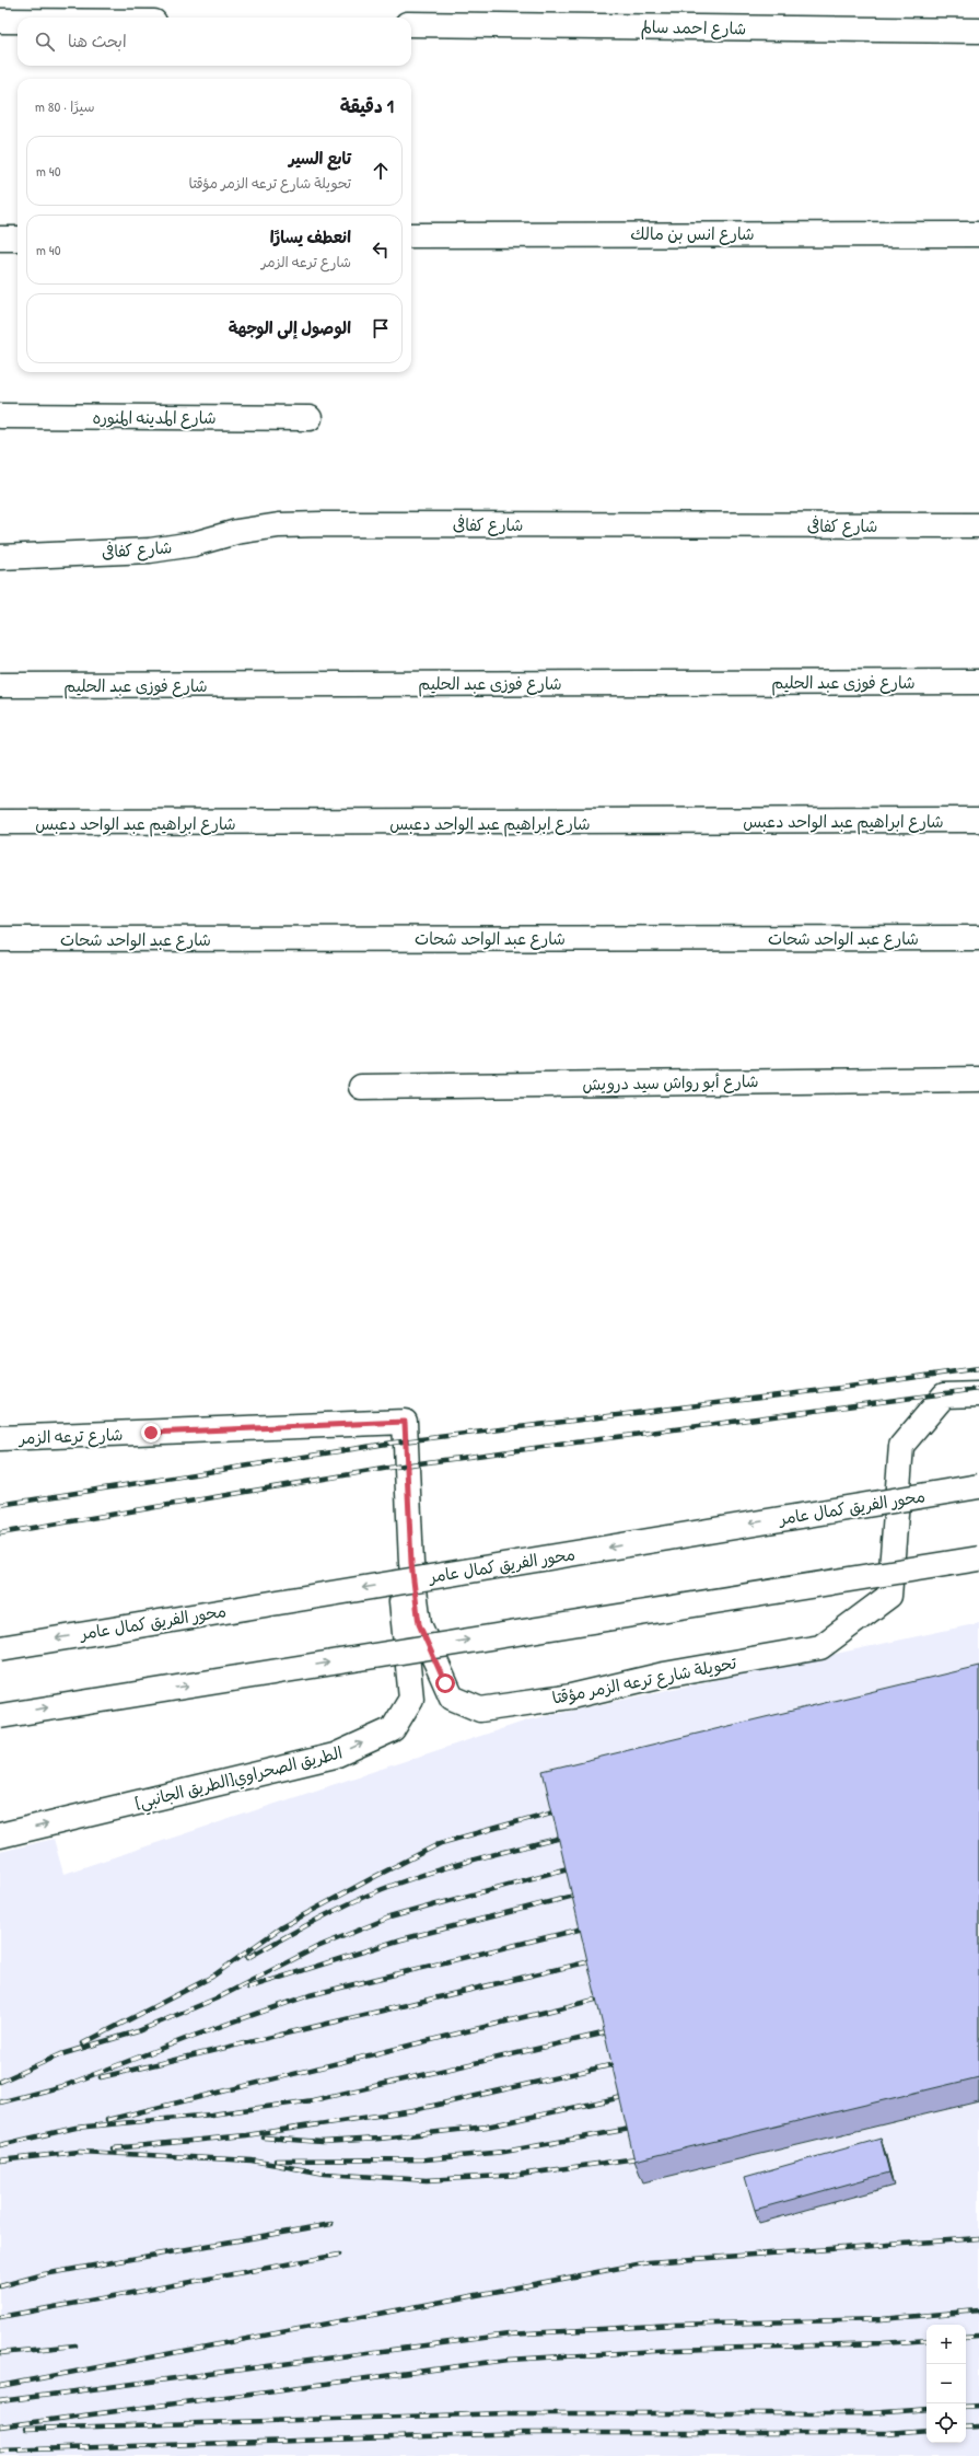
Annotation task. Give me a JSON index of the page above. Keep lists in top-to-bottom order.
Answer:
{
  "streets": {
    "main road": [
      "شارع احمد سالم",
      "شارع انس بن مالك",
      "شارع المدينه المنوره",
      "شارع كفافى",
      "شارع فوزى عبد الحليم",
      "شارع ابراهيم عبد الواحد دعبس",
      "شارع عبد الواحد شحات",
      "شارع أبو رواش سيد درويش",
      "شارع ترعه الزمر",
      "محور الفريق كمال عامر",
      "تحويلة شارع ترعه الزمر مؤقتا",
      "الطريق الصحراوي[الطريق الجانبي]"
    ]
  },
  "crossings": [
    ["شارع ترعه الزمر", "تحويلة شارع ترعه الزمر مؤقتا"],
    ["شارع ترعه الزمر", "الطريق الصحراوي[الطريق الجانبي]"],
    ["تحويلة شارع ترعه الزمر مؤقتا", "الطريق الصحراوي[الطريق الجانبي]"]
  ],
  "page": {
    "search": "ابحث هنا",
    "heading": ["1 دقيقة", "سيرًا · 80 m"],
    "list": [
      ["تابع السير", "تحويلة شارع ترعه الزمر مؤقتا", "40 m"],
      ["انعطف يسارًا", "شارع ترعه الزمر", "40 m"],
      "الوصول إلى الوجهة"
    ],
    "map_buttons": ["+", "−"]
  }
}
